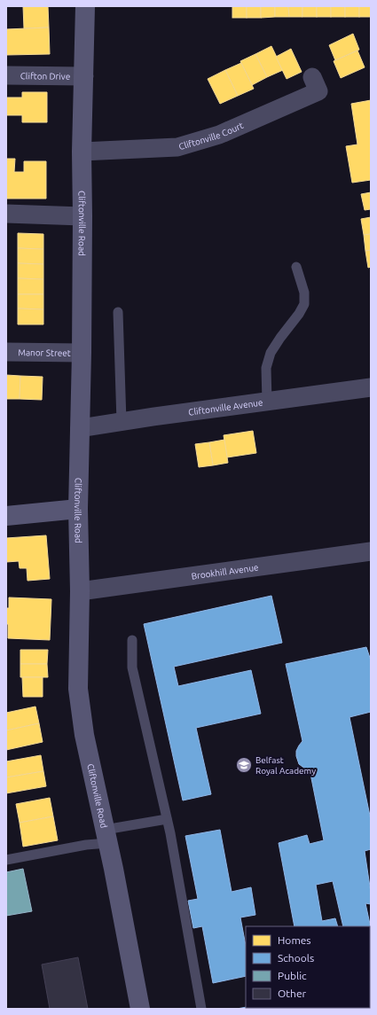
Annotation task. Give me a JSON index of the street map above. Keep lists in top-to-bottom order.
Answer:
{
  "streets": {
    "street": [
      "Clifton Drive",
      "Cliftonville Court",
      "Cliftonville Road",
      "Manor Street",
      "Cliftonville Avenue",
      "Brookhill Avenue"
    ]
  },
  "crossings": [
    ["Clifton Drive", "Cliftonville Road"],
    ["Cliftonville Court", "Cliftonville Road"],
    ["Cliftonville Road", "Manor Street"],
    ["Cliftonville Road", "Cliftonville Avenue"],
    ["Cliftonville Road", "Brookhill Avenue"]
  ],
  "places": {
    "school or university": ["Belfast Royal Academy"]
  },
  "legend": [
    "Homes",
    "Schools",
    "Public",
    "Other"
  ]
}
